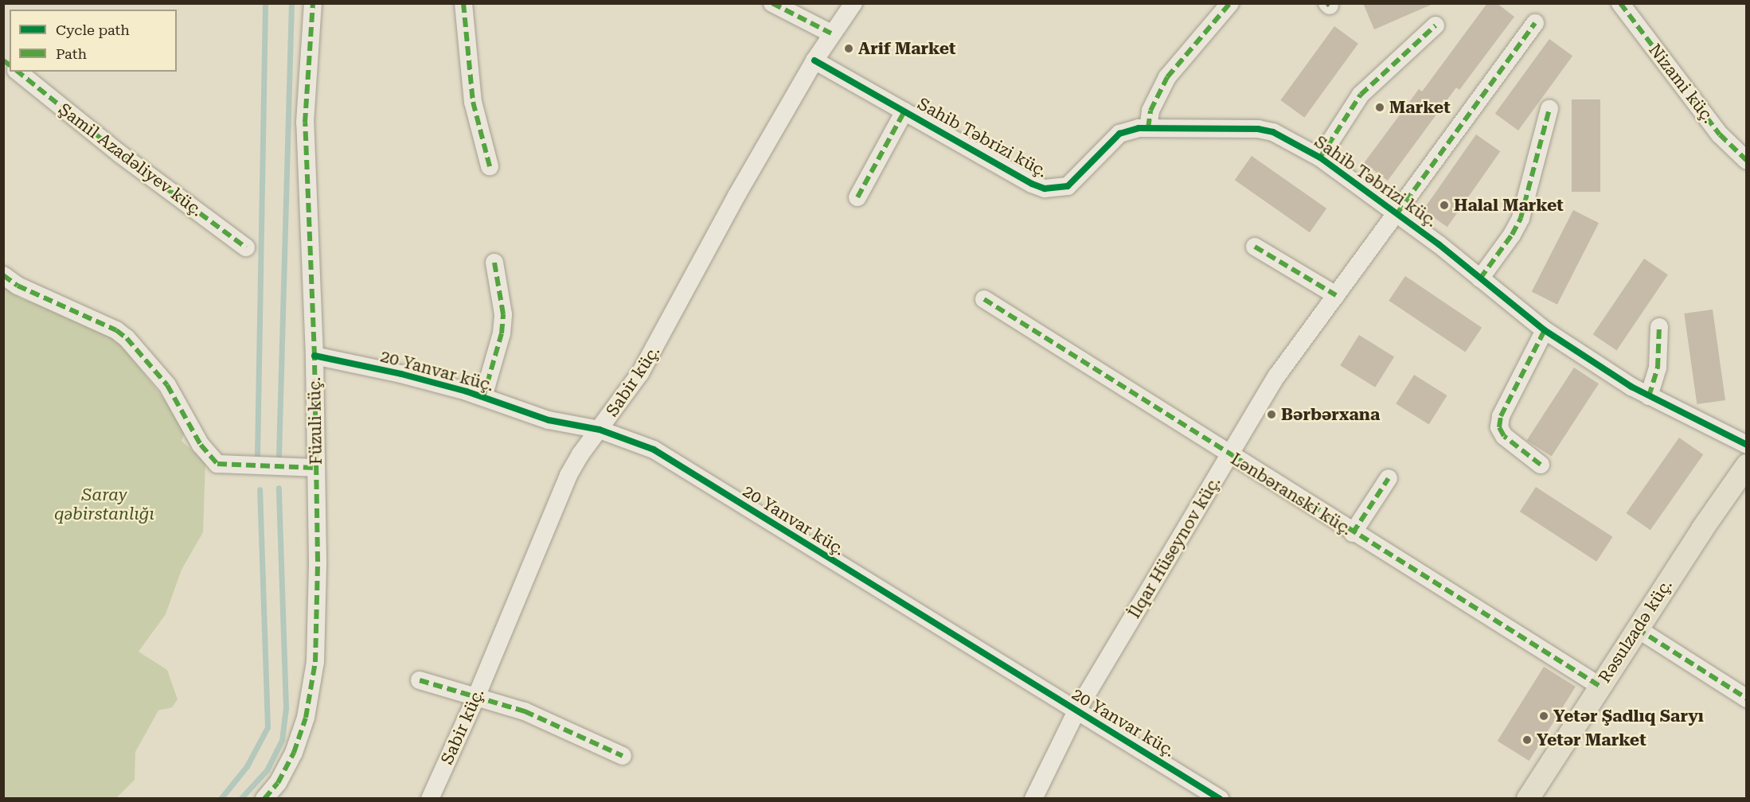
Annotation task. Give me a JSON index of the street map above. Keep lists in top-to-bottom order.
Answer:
{
  "streets": {
    "main road": ["Rəsulzadə küç."],
    "street": [
      "Nizami küç.",
      "Sahib Təbrizi küç.",
      "Şamil Azadəliyev küç.",
      "20 Yanvar küç.",
      "Sabir küç.",
      "Füzuli küç.",
      "Lənbəranski küç.",
      "İlqar Hüseynov küç."
    ]
  },
  "crossings": [
    ["Sahib Təbrizi küç.", "Sabir küç."],
    ["Sahib Təbrizi küç.", "İlqar Hüseynov küç."],
    ["20 Yanvar küç.", "Sabir küç."],
    ["20 Yanvar küç.", "Füzuli küç."],
    ["20 Yanvar küç.", "İlqar Hüseynov küç."],
    ["Lənbəranski küç.", "İlqar Hüseynov küç."],
    ["Lənbəranski küç.", "Rəsulzadə küç."]
  ],
  "parks": ["Saray qəbirstanlığı"],
  "places": [
    "Arif Market",
    "Market",
    "Halal Market",
    "Bərbərxana",
    "Yetər Şadlıq Saryı",
    "Yetər Market"
  ],
  "legend": ["Cycle path", "Path"]
}
